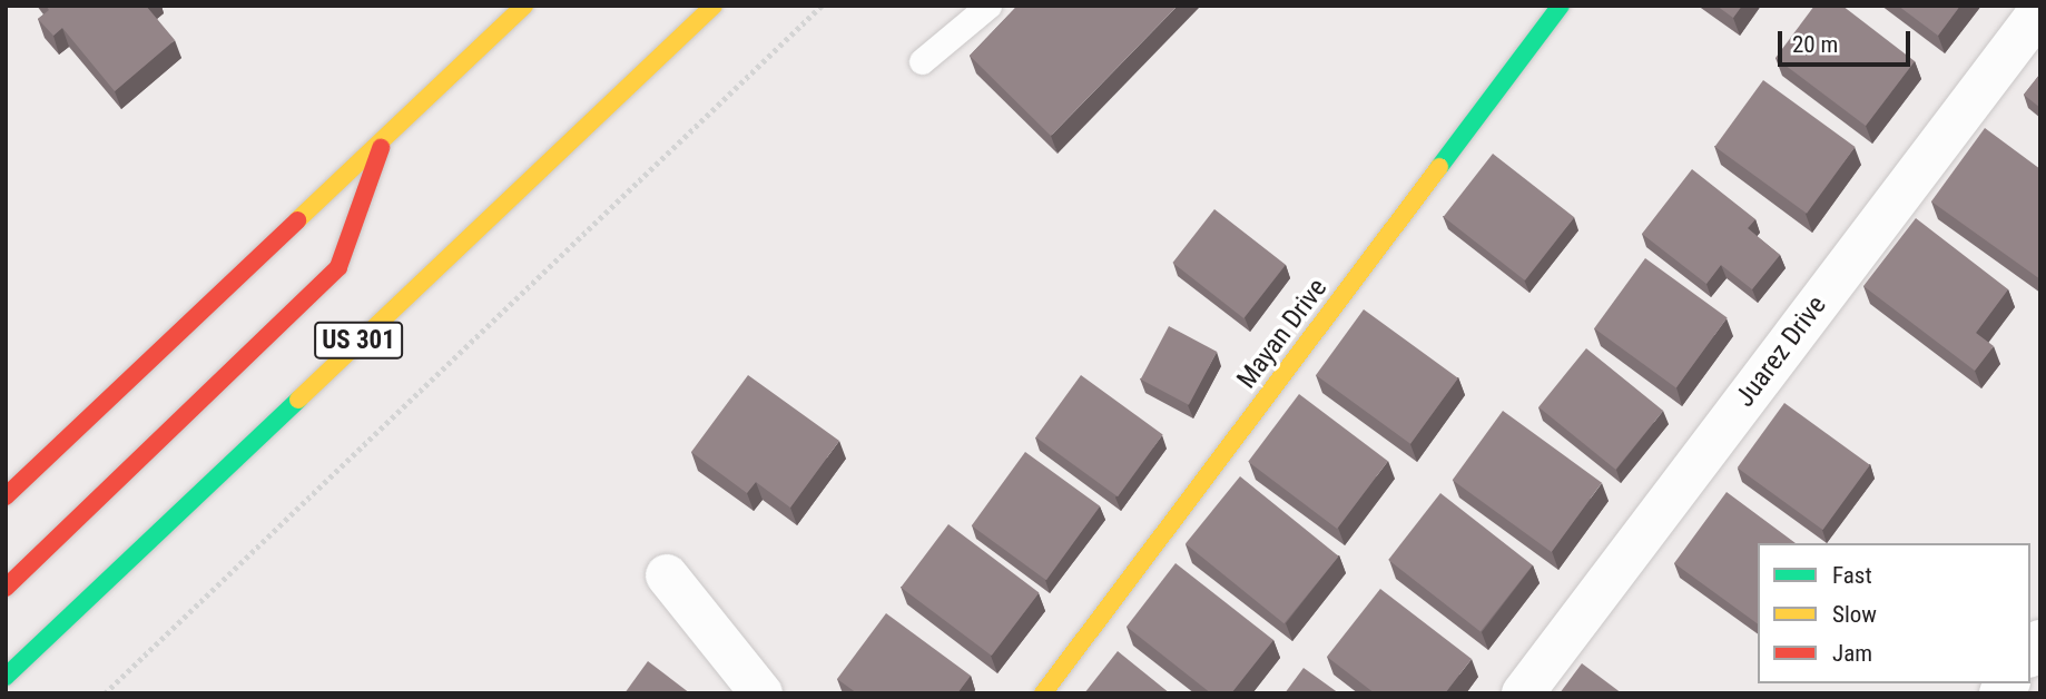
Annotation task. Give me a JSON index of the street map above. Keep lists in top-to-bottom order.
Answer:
{
  "streets": {
    "main road": ["Mayan Drive", "US 301"],
    "street": ["Juarez Drive"]
  },
  "legend": ["Fast", "Slow", "Jam"],
  "scale_bar": "20 m"
}
